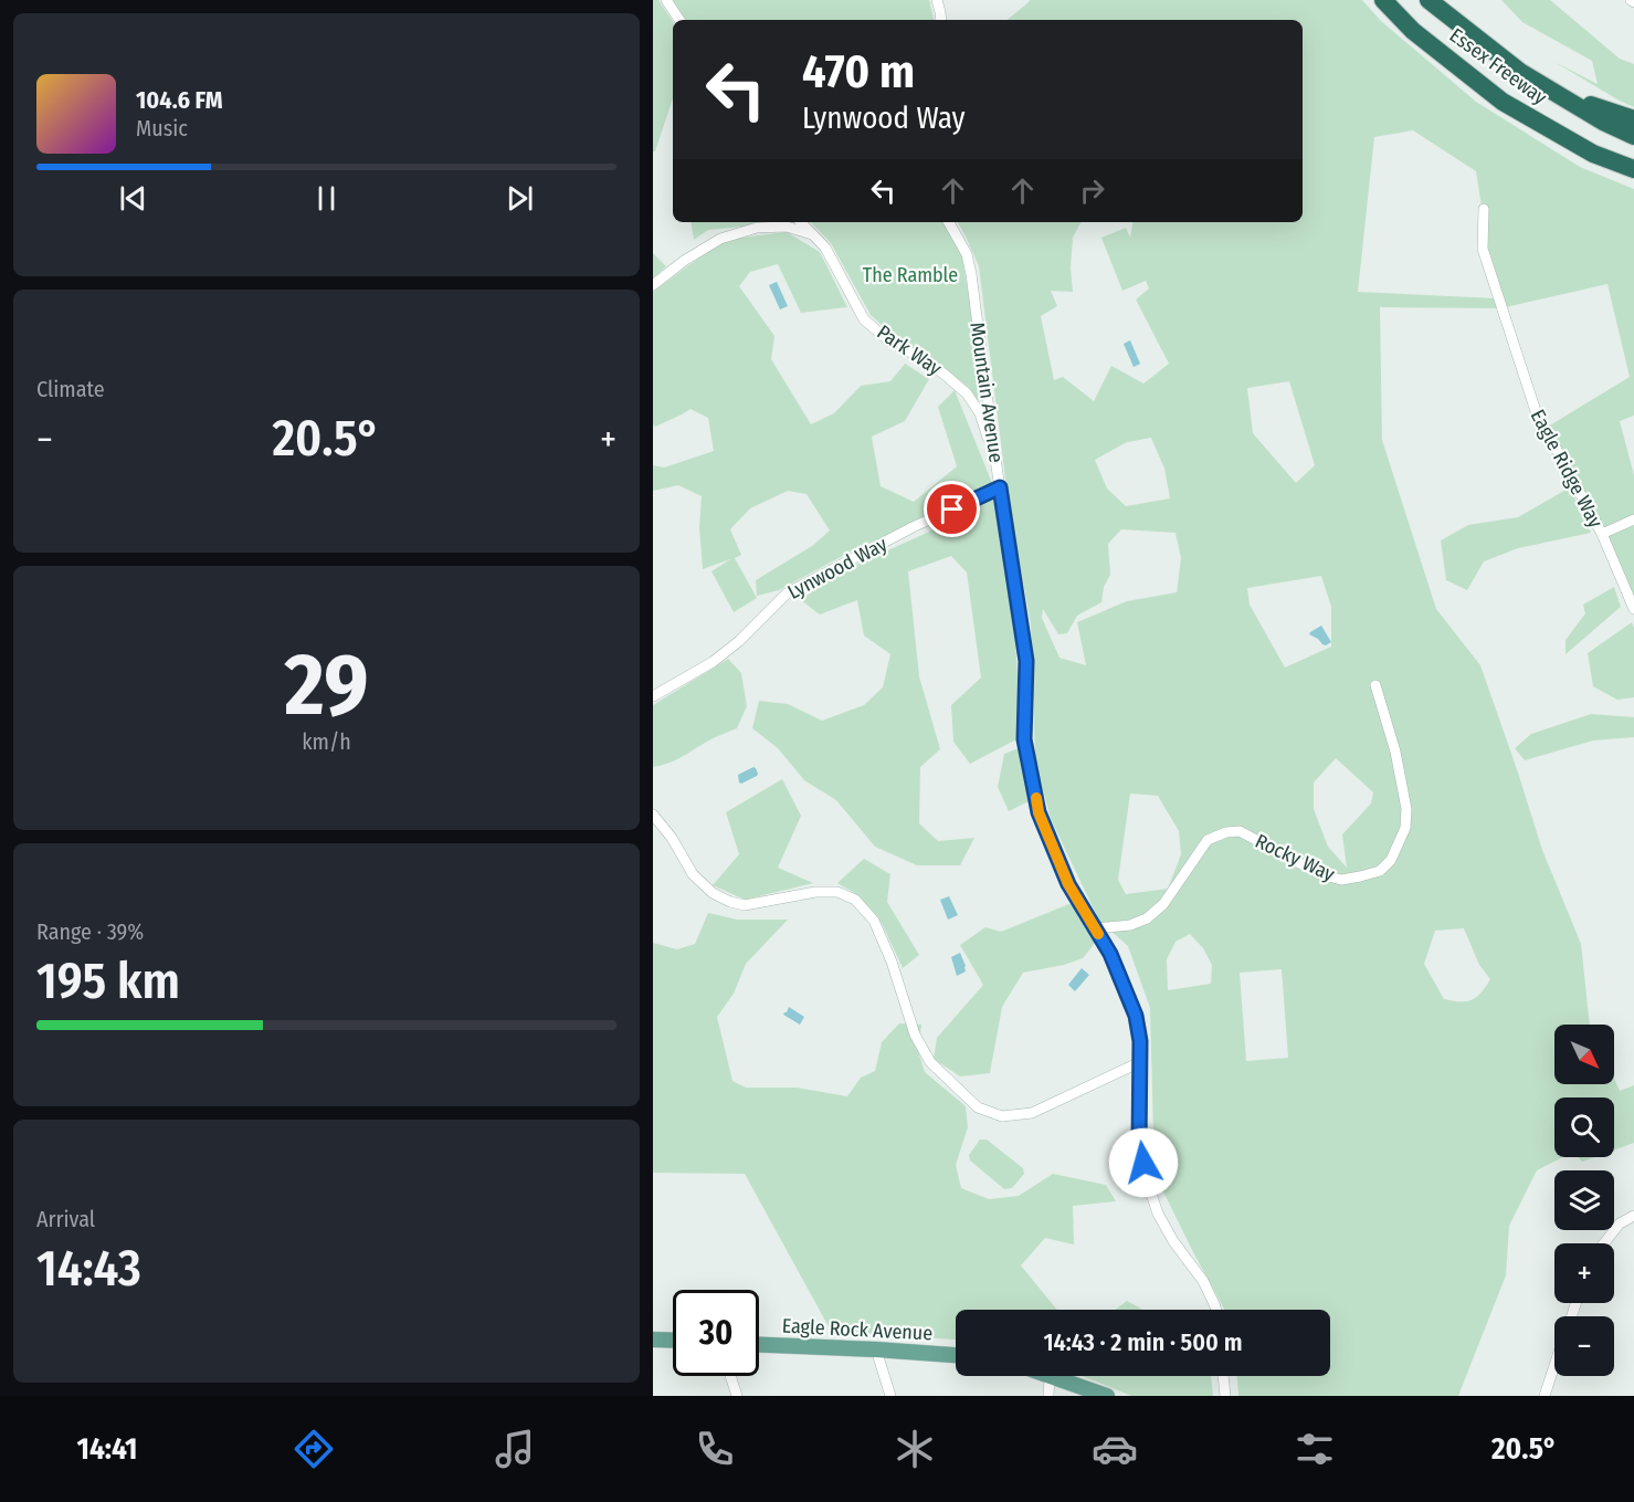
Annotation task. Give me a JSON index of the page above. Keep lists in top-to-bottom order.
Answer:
{
  "streets": {
    "highway": ["Essex Freeway"],
    "main road": ["Eagle Rock Avenue"],
    "street": [
      "Park Way",
      "Mountain Avenue",
      "Eagle Ridge Way",
      "Lynwood Way",
      "Rocky Way"
    ]
  },
  "crossings": [
    ["Park Way", "Mountain Avenue"],
    ["Mountain Avenue", "Lynwood Way"],
    ["Mountain Avenue", "Rocky Way"]
  ],
  "parks": ["The Ramble"],
  "north": "bottom right",
  "page": {
    "turn": ["470 m", "Lynwood Way"],
    "song": ["104.6 FM", "Music"],
    "tile": [
      "Climate",
      ["29", "km/h"],
      ["Range · 39%", "195 km"],
      ["Arrival", "14:43"]
    ],
    "heat": ["−", "20.5°", "+"],
    "map_buttons": ["+", "−"],
    "limit": "30",
    "trip": "14:43 · 2 min · 500 m",
    "tabs": ["14:41", "20.5°"]
  }
}
